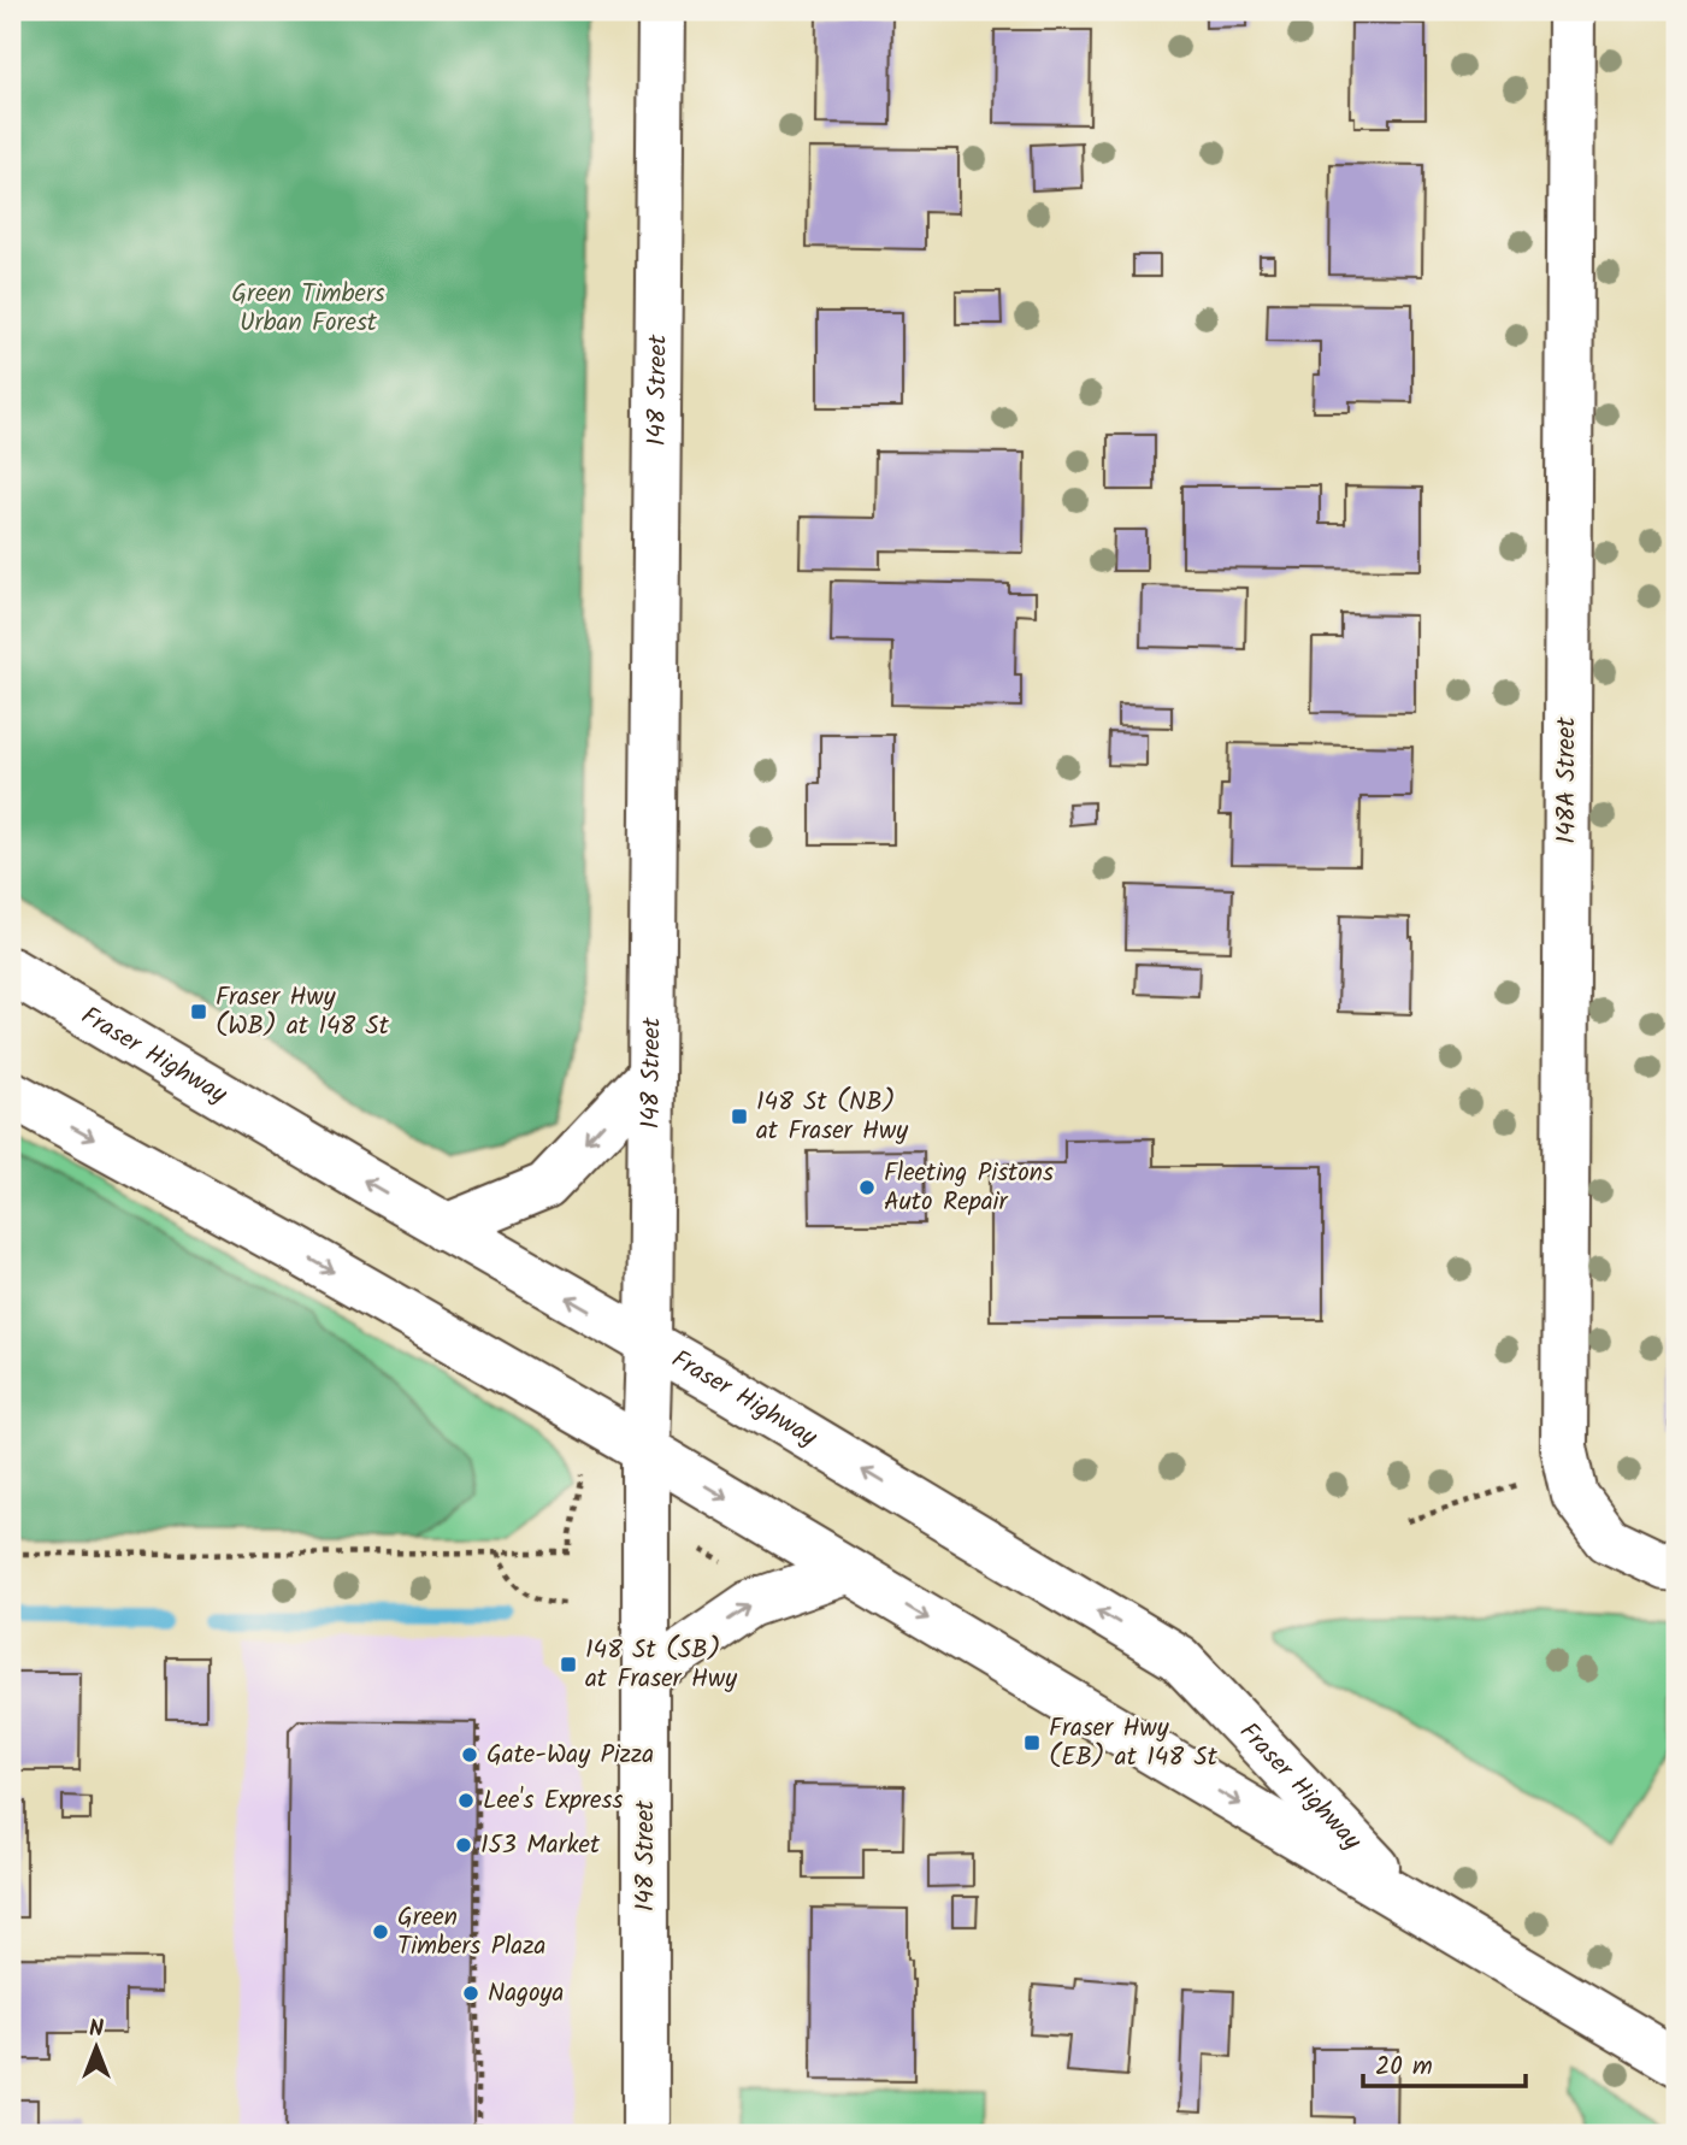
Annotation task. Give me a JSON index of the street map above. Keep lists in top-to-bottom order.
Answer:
{
  "streets": {
    "main road": ["148 Street", "148A Street", "Fraser Highway"]
  },
  "crossings": [
    ["148 Street", "Fraser Highway"]
  ],
  "parks": ["Green Timbers Urban Forest"],
  "places": {
    "transit": [
      "Fraser Hwy (WB) at 148 St",
      "148 St (NB) at Fraser Hwy",
      "148 St (SB) at Fraser Hwy",
      "Fraser Hwy (EB) at 148 St"
    ],
    "other": [
      "Fleeting Pistons Auto Repair",
      "Gate-Way Pizza",
      "Lee's Express",
      "153 Market",
      "Green Timbers Plaza",
      "Nagoya"
    ]
  },
  "scale_bar": "20 m",
  "north": "top"
}
